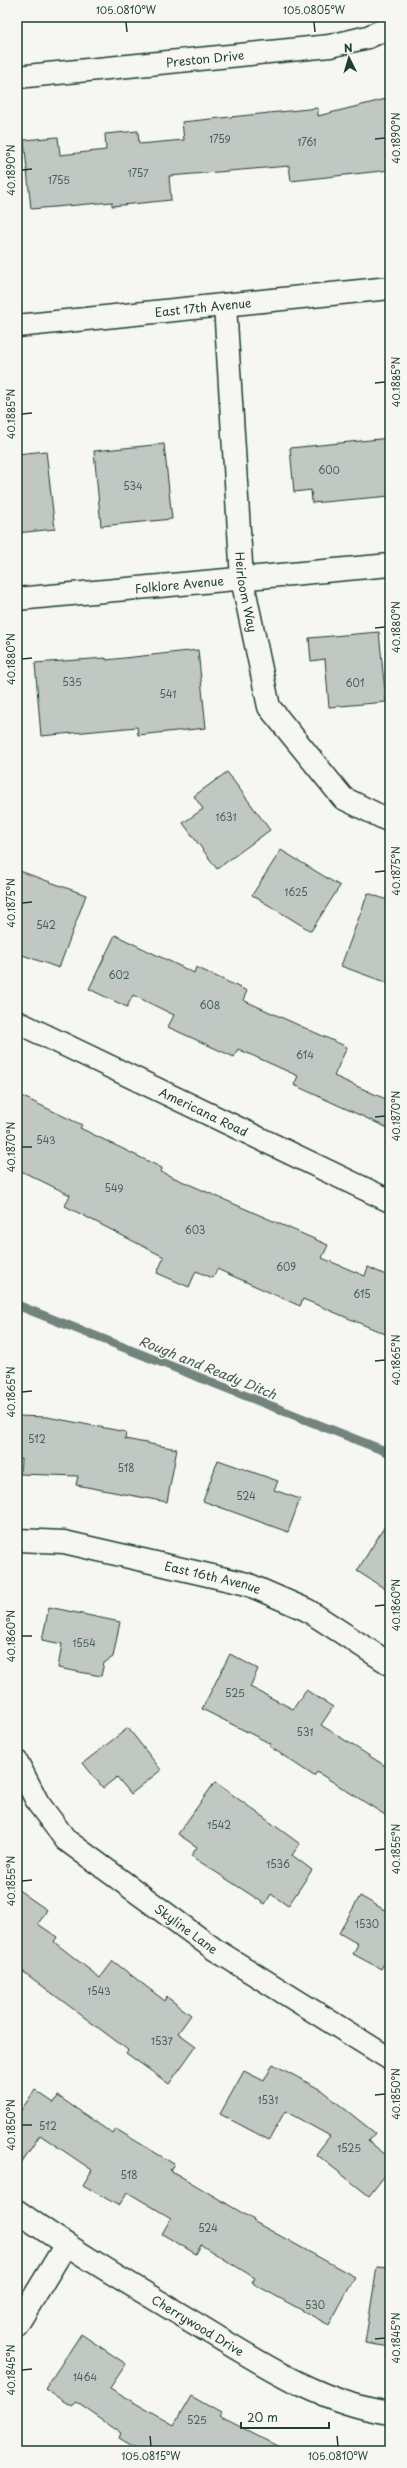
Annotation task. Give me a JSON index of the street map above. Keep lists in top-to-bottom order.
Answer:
{
  "streets": {
    "street": [
      "Preston Drive",
      "East 17th Avenue",
      "Folklore Avenue",
      "Heirloom Way",
      "Americana Road",
      "East 16th Avenue",
      "Skyline Lane",
      "Cherrywood Drive"
    ]
  },
  "crossings": [
    ["East 17th Avenue", "Heirloom Way"],
    ["Folklore Avenue", "Heirloom Way"]
  ],
  "water": ["Rough and Ready Ditch"],
  "house_numbers": [
    "1759",
    "1761",
    "1757",
    "1755",
    "600",
    "534",
    "535",
    "601",
    "541",
    "1631",
    "1625",
    "542",
    "602",
    "608",
    "614",
    "543",
    "549",
    "603",
    "609",
    "615",
    "512",
    "518",
    "524",
    "1554",
    "525",
    "531",
    "1542",
    "1536",
    "1530",
    "1543",
    "1537",
    "1531",
    "512",
    "1525",
    "518",
    "524",
    "530",
    "1464",
    "525"
  ],
  "scale_bar": "20 m",
  "north": "top",
  "coordinates": [
    "105.0810°W",
    "105.0805°W",
    "40.1890°N",
    "40.1885°N",
    "40.1880°N",
    "40.1875°N",
    "40.1870°N",
    "40.1865°N",
    "40.1860°N",
    "40.1855°N",
    "40.1850°N",
    "40.1845°N",
    "105.0815°W"
  ]
}
